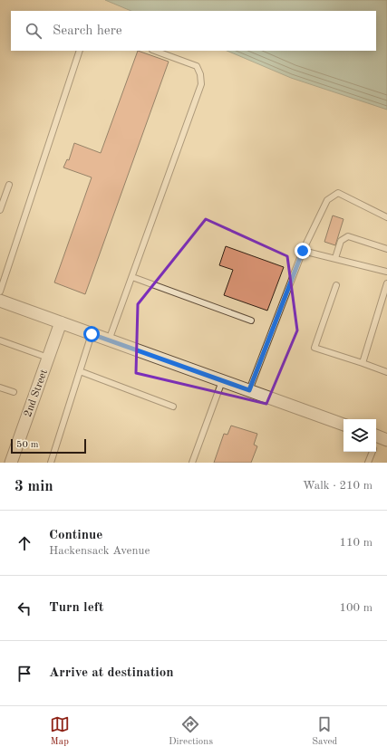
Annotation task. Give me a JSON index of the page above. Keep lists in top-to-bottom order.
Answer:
{
  "streets": {
    "street": ["2nd Street"]
  },
  "scale_bar": "50 m",
  "page": {
    "search": "Search here",
    "scale": "50 m",
    "heading": ["3 min", "Walk · 210 m"],
    "list": [
      ["Continue", "Hackensack Avenue", "110 m"],
      ["Turn left", "100 m"],
      "Arrive at destination"
    ],
    "nav": ["Map", "Directions", "Saved"]
  }
}
